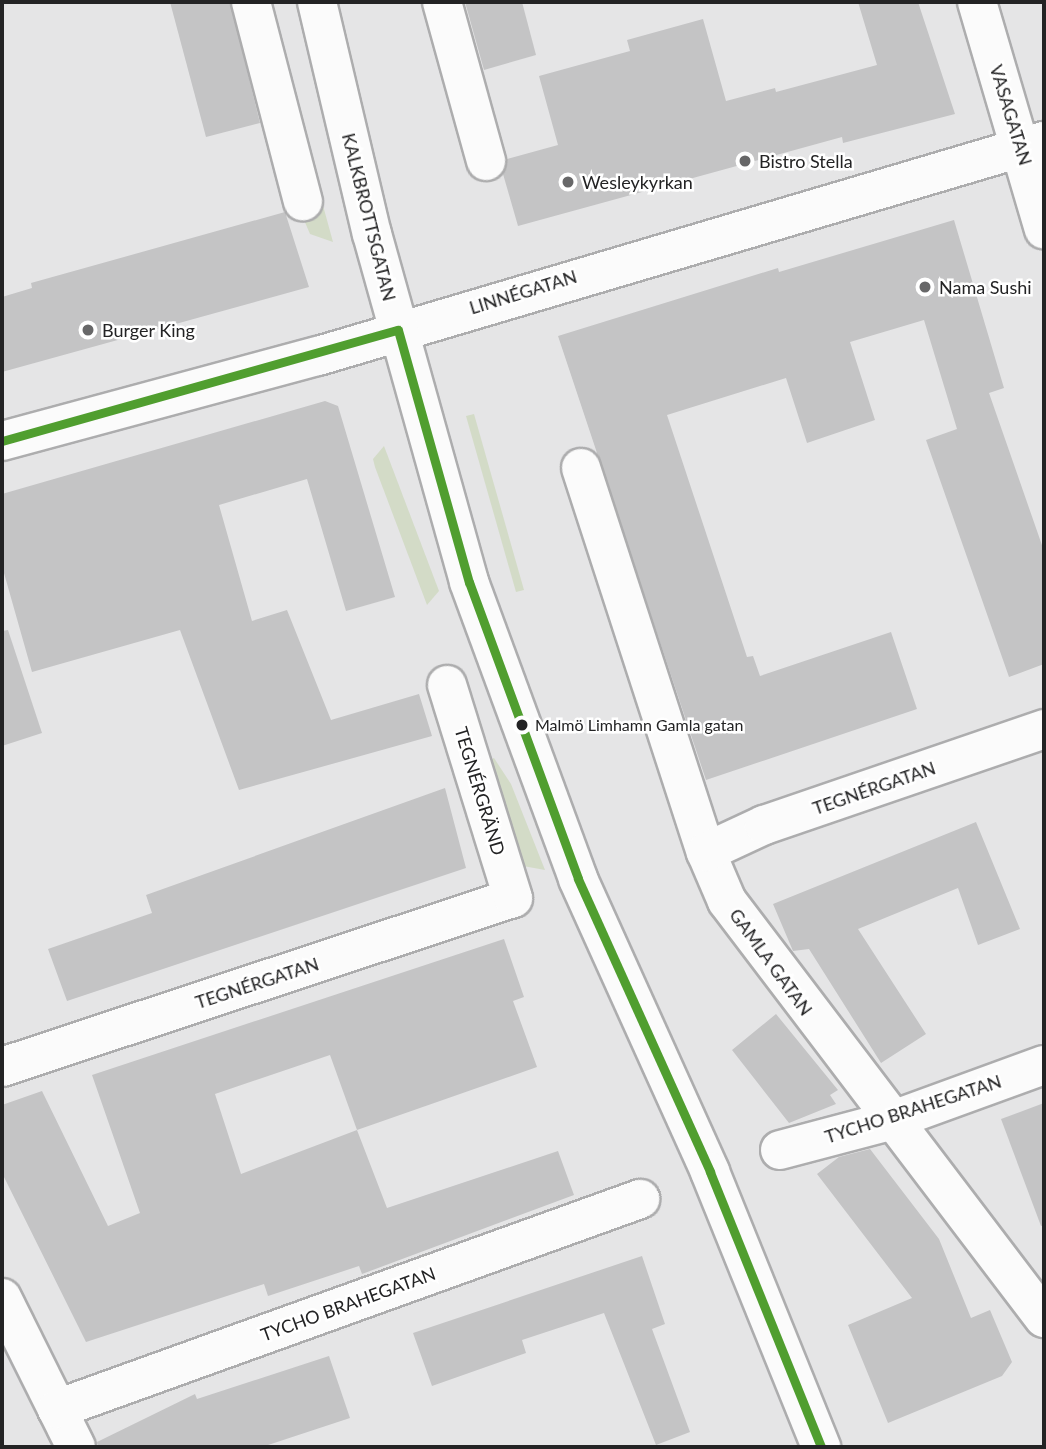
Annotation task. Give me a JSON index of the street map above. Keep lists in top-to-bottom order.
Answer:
{
  "streets": {
    "street": [
      "VASAGATAN",
      "KALKBROTTSGATAN",
      "LINNÉGATAN",
      "TEGNÉRGATAN",
      "TEGNÉRGRÄND",
      "GAMLA GATAN",
      "TYCHO BRAHEGATAN"
    ]
  },
  "crossings": [
    ["VASAGATAN", "LINNÉGATAN"],
    ["KALKBROTTSGATAN", "LINNÉGATAN"],
    ["TEGNÉRGATAN", "TEGNÉRGRÄND"],
    ["TEGNÉRGATAN", "GAMLA GATAN"],
    ["GAMLA GATAN", "TYCHO BRAHEGATAN"]
  ],
  "places": [
    "Bistro Stella",
    "Wesleykyrkan",
    "Nama Sushi",
    "Burger King",
    "Malmö Limhamn Gamla gatan"
  ]
}
